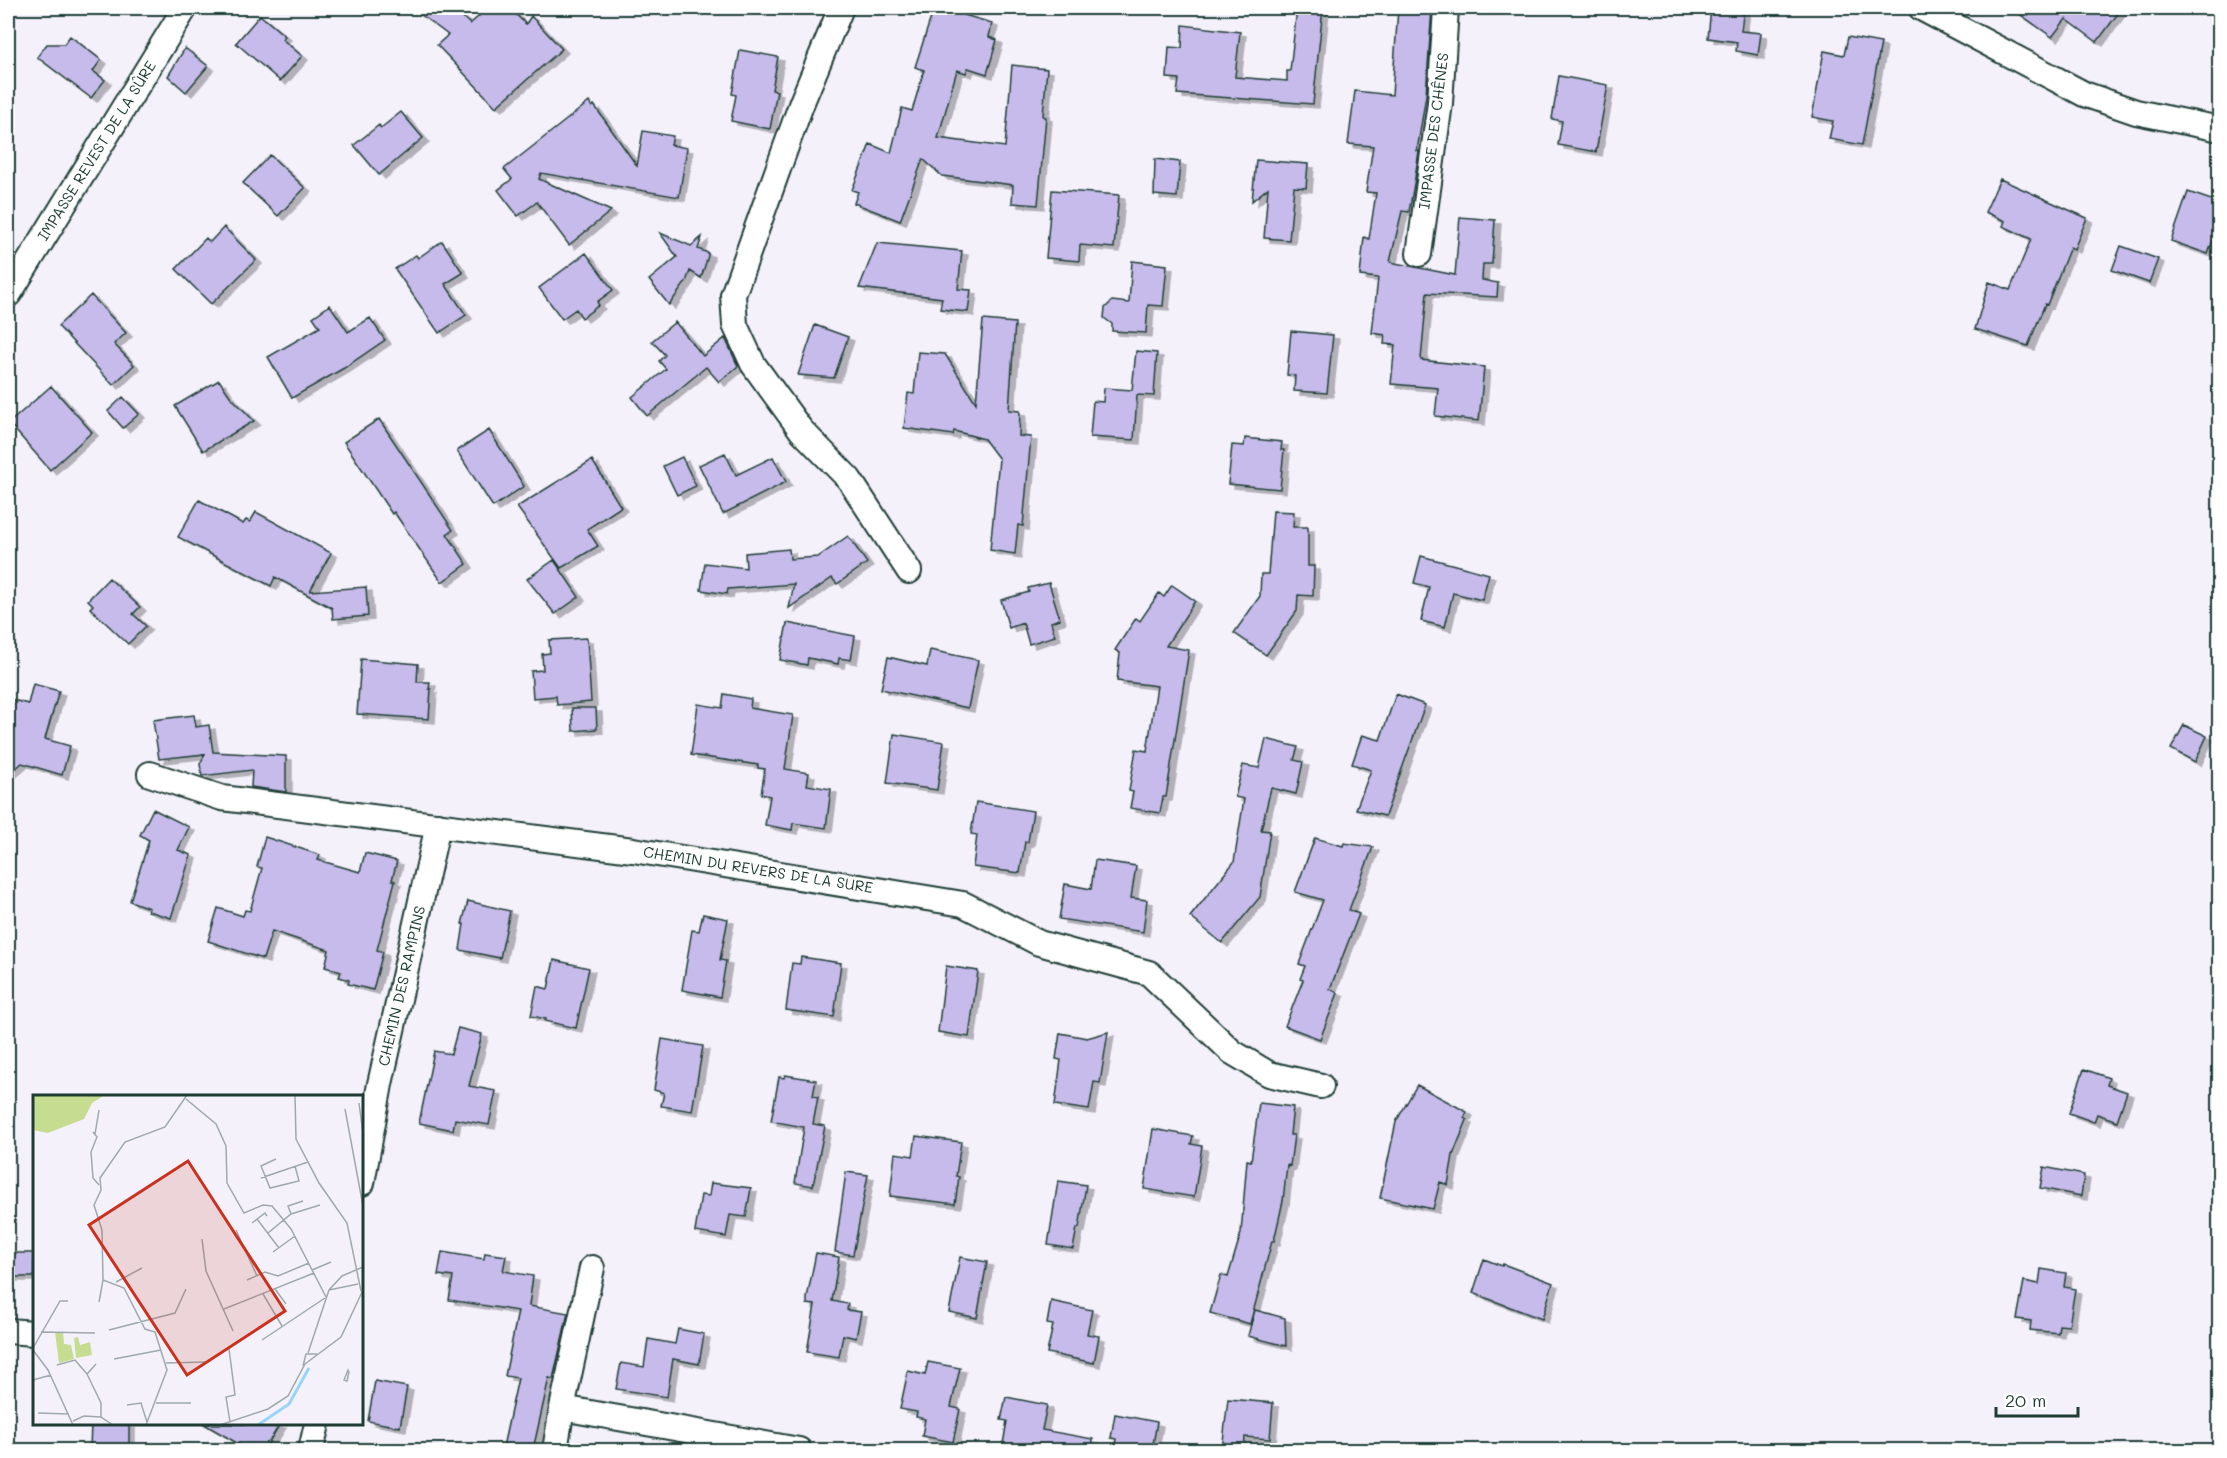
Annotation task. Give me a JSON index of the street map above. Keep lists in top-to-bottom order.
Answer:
{
  "streets": {
    "street": [
      "IMPASSE DES CHÊNES",
      "IMPASSE REVEST DE LA SÛRE",
      "CHEMIN DU REVERS DE LA SURE",
      "CHEMIN DES RAMPINS"
    ]
  },
  "crossings": [
    ["CHEMIN DU REVERS DE LA SURE", "CHEMIN DES RAMPINS"]
  ],
  "scale_bar": "20 m"
}
